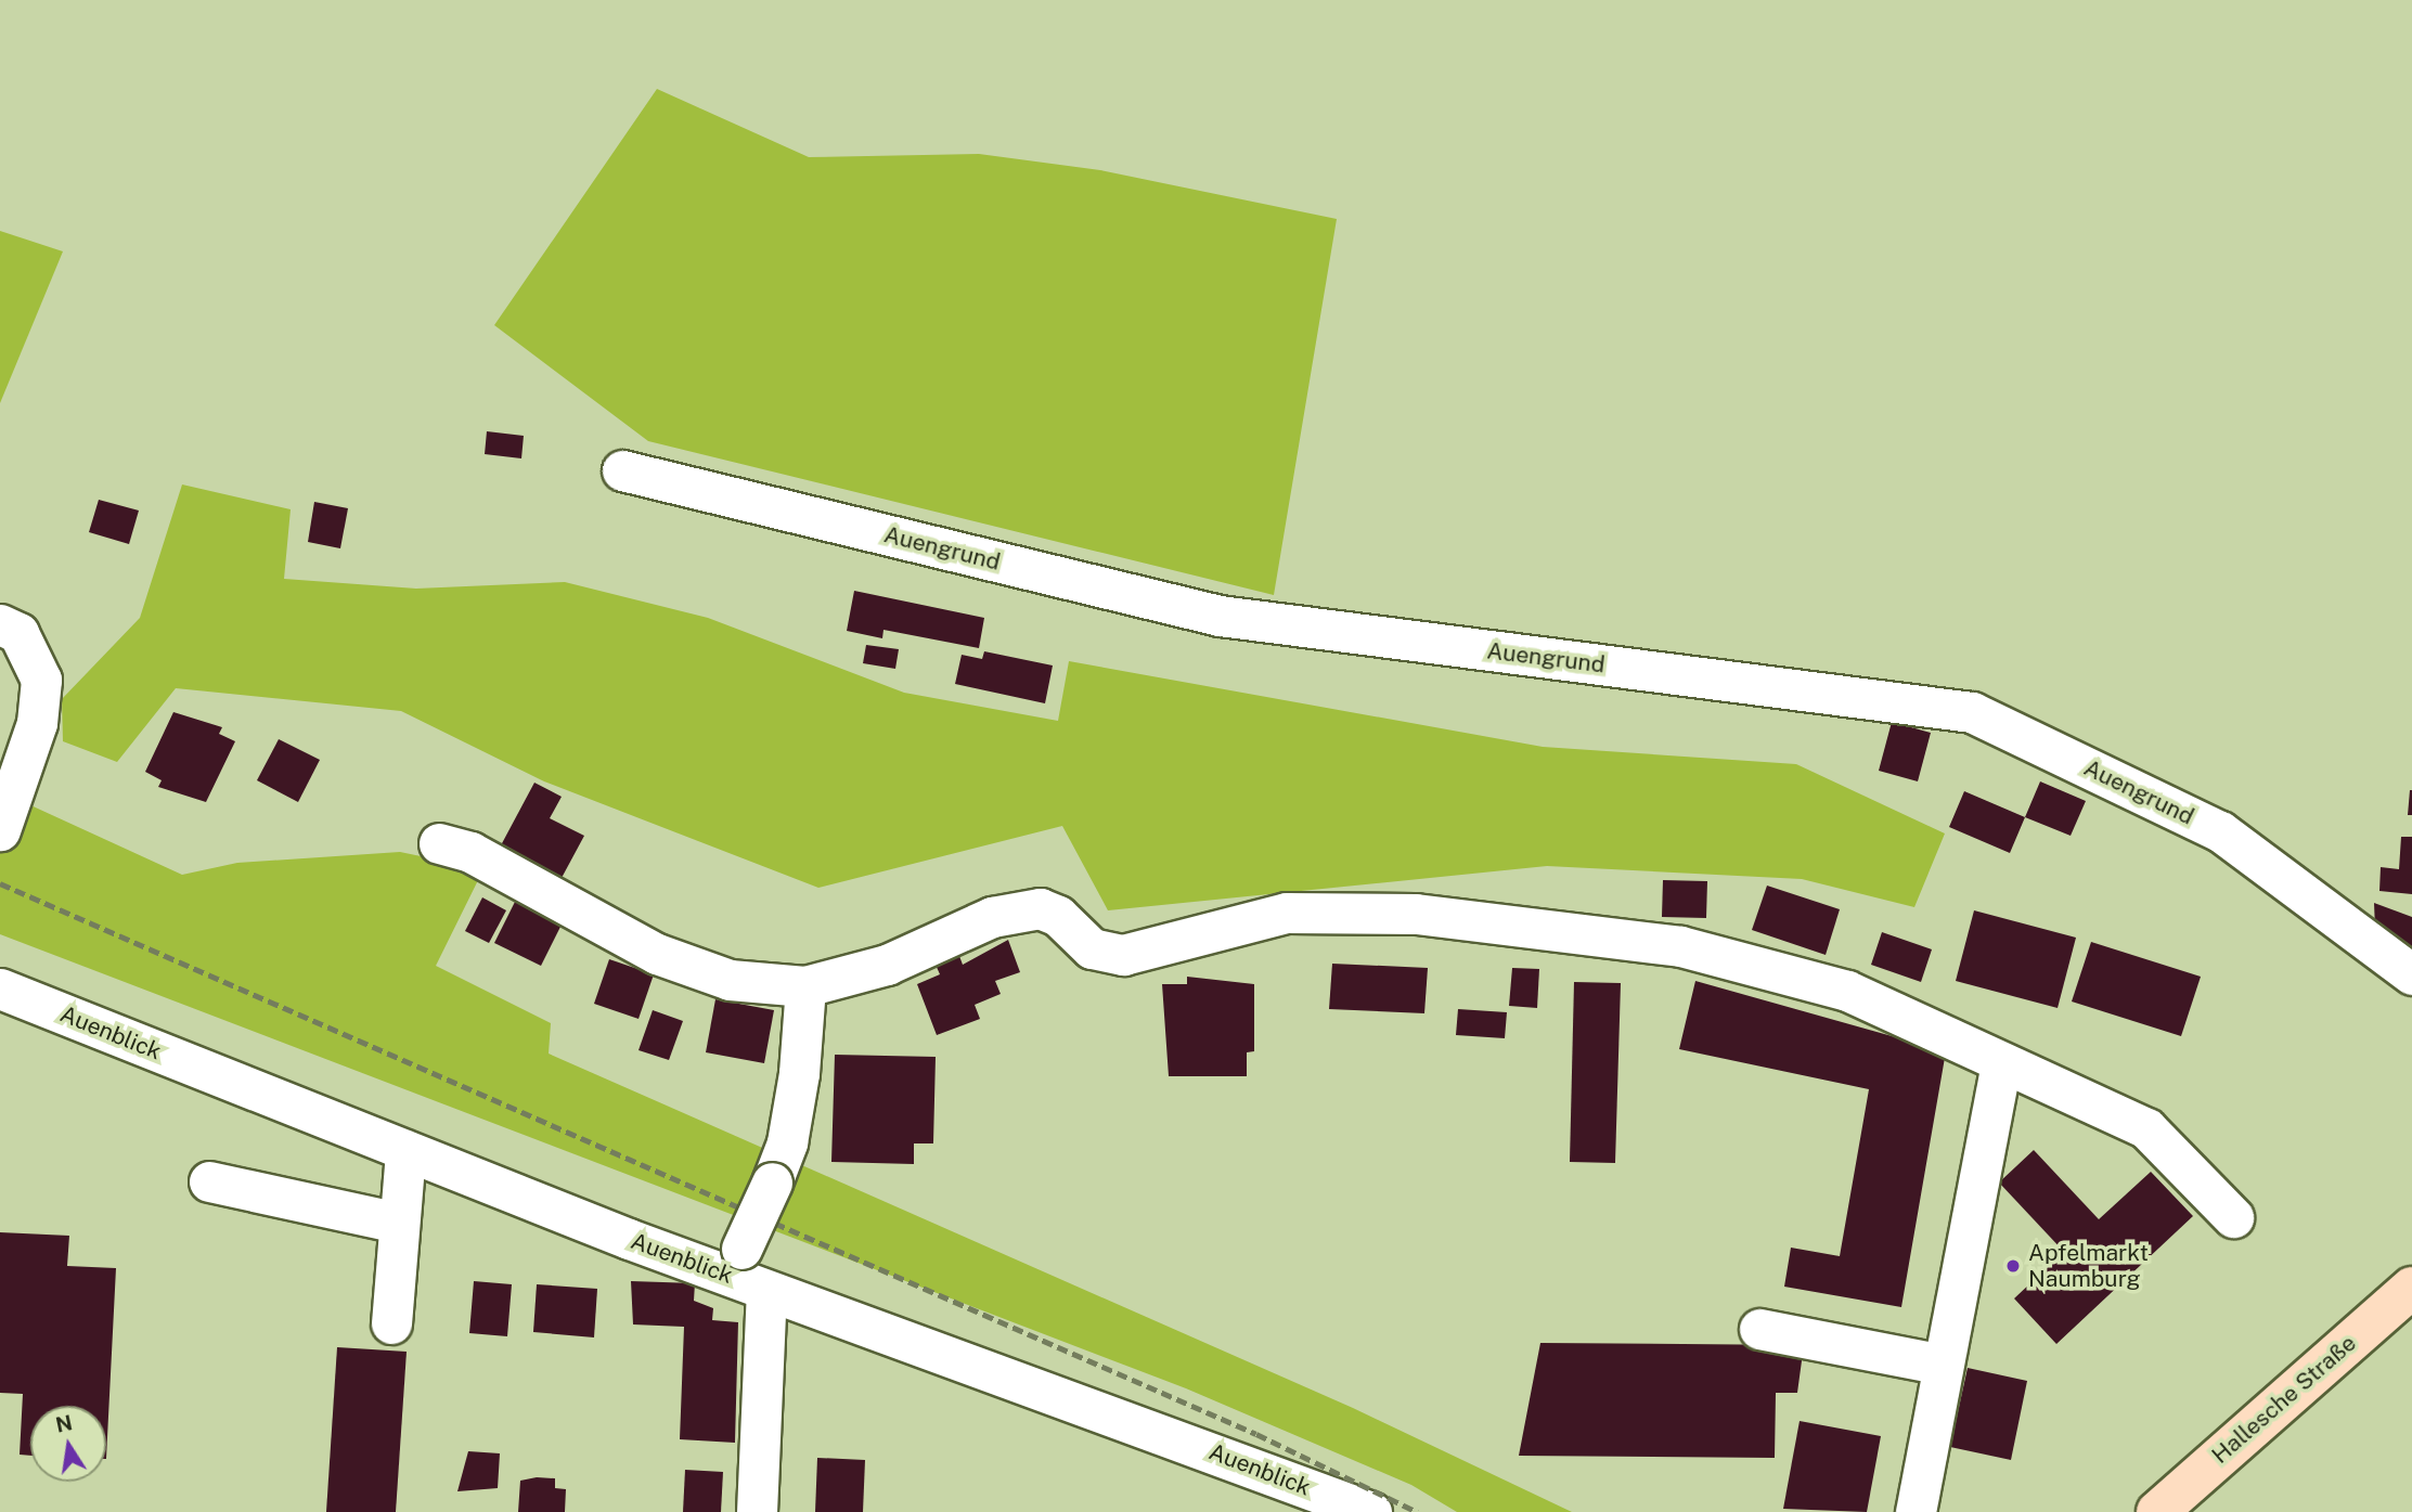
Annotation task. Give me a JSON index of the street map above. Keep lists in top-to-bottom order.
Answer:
{
  "streets": {
    "main road": ["Hallesche Straße"],
    "street": ["Auengrund", "Auenblick"]
  },
  "places": ["Apfelmarkt Naumburg"],
  "north": "top"
}
